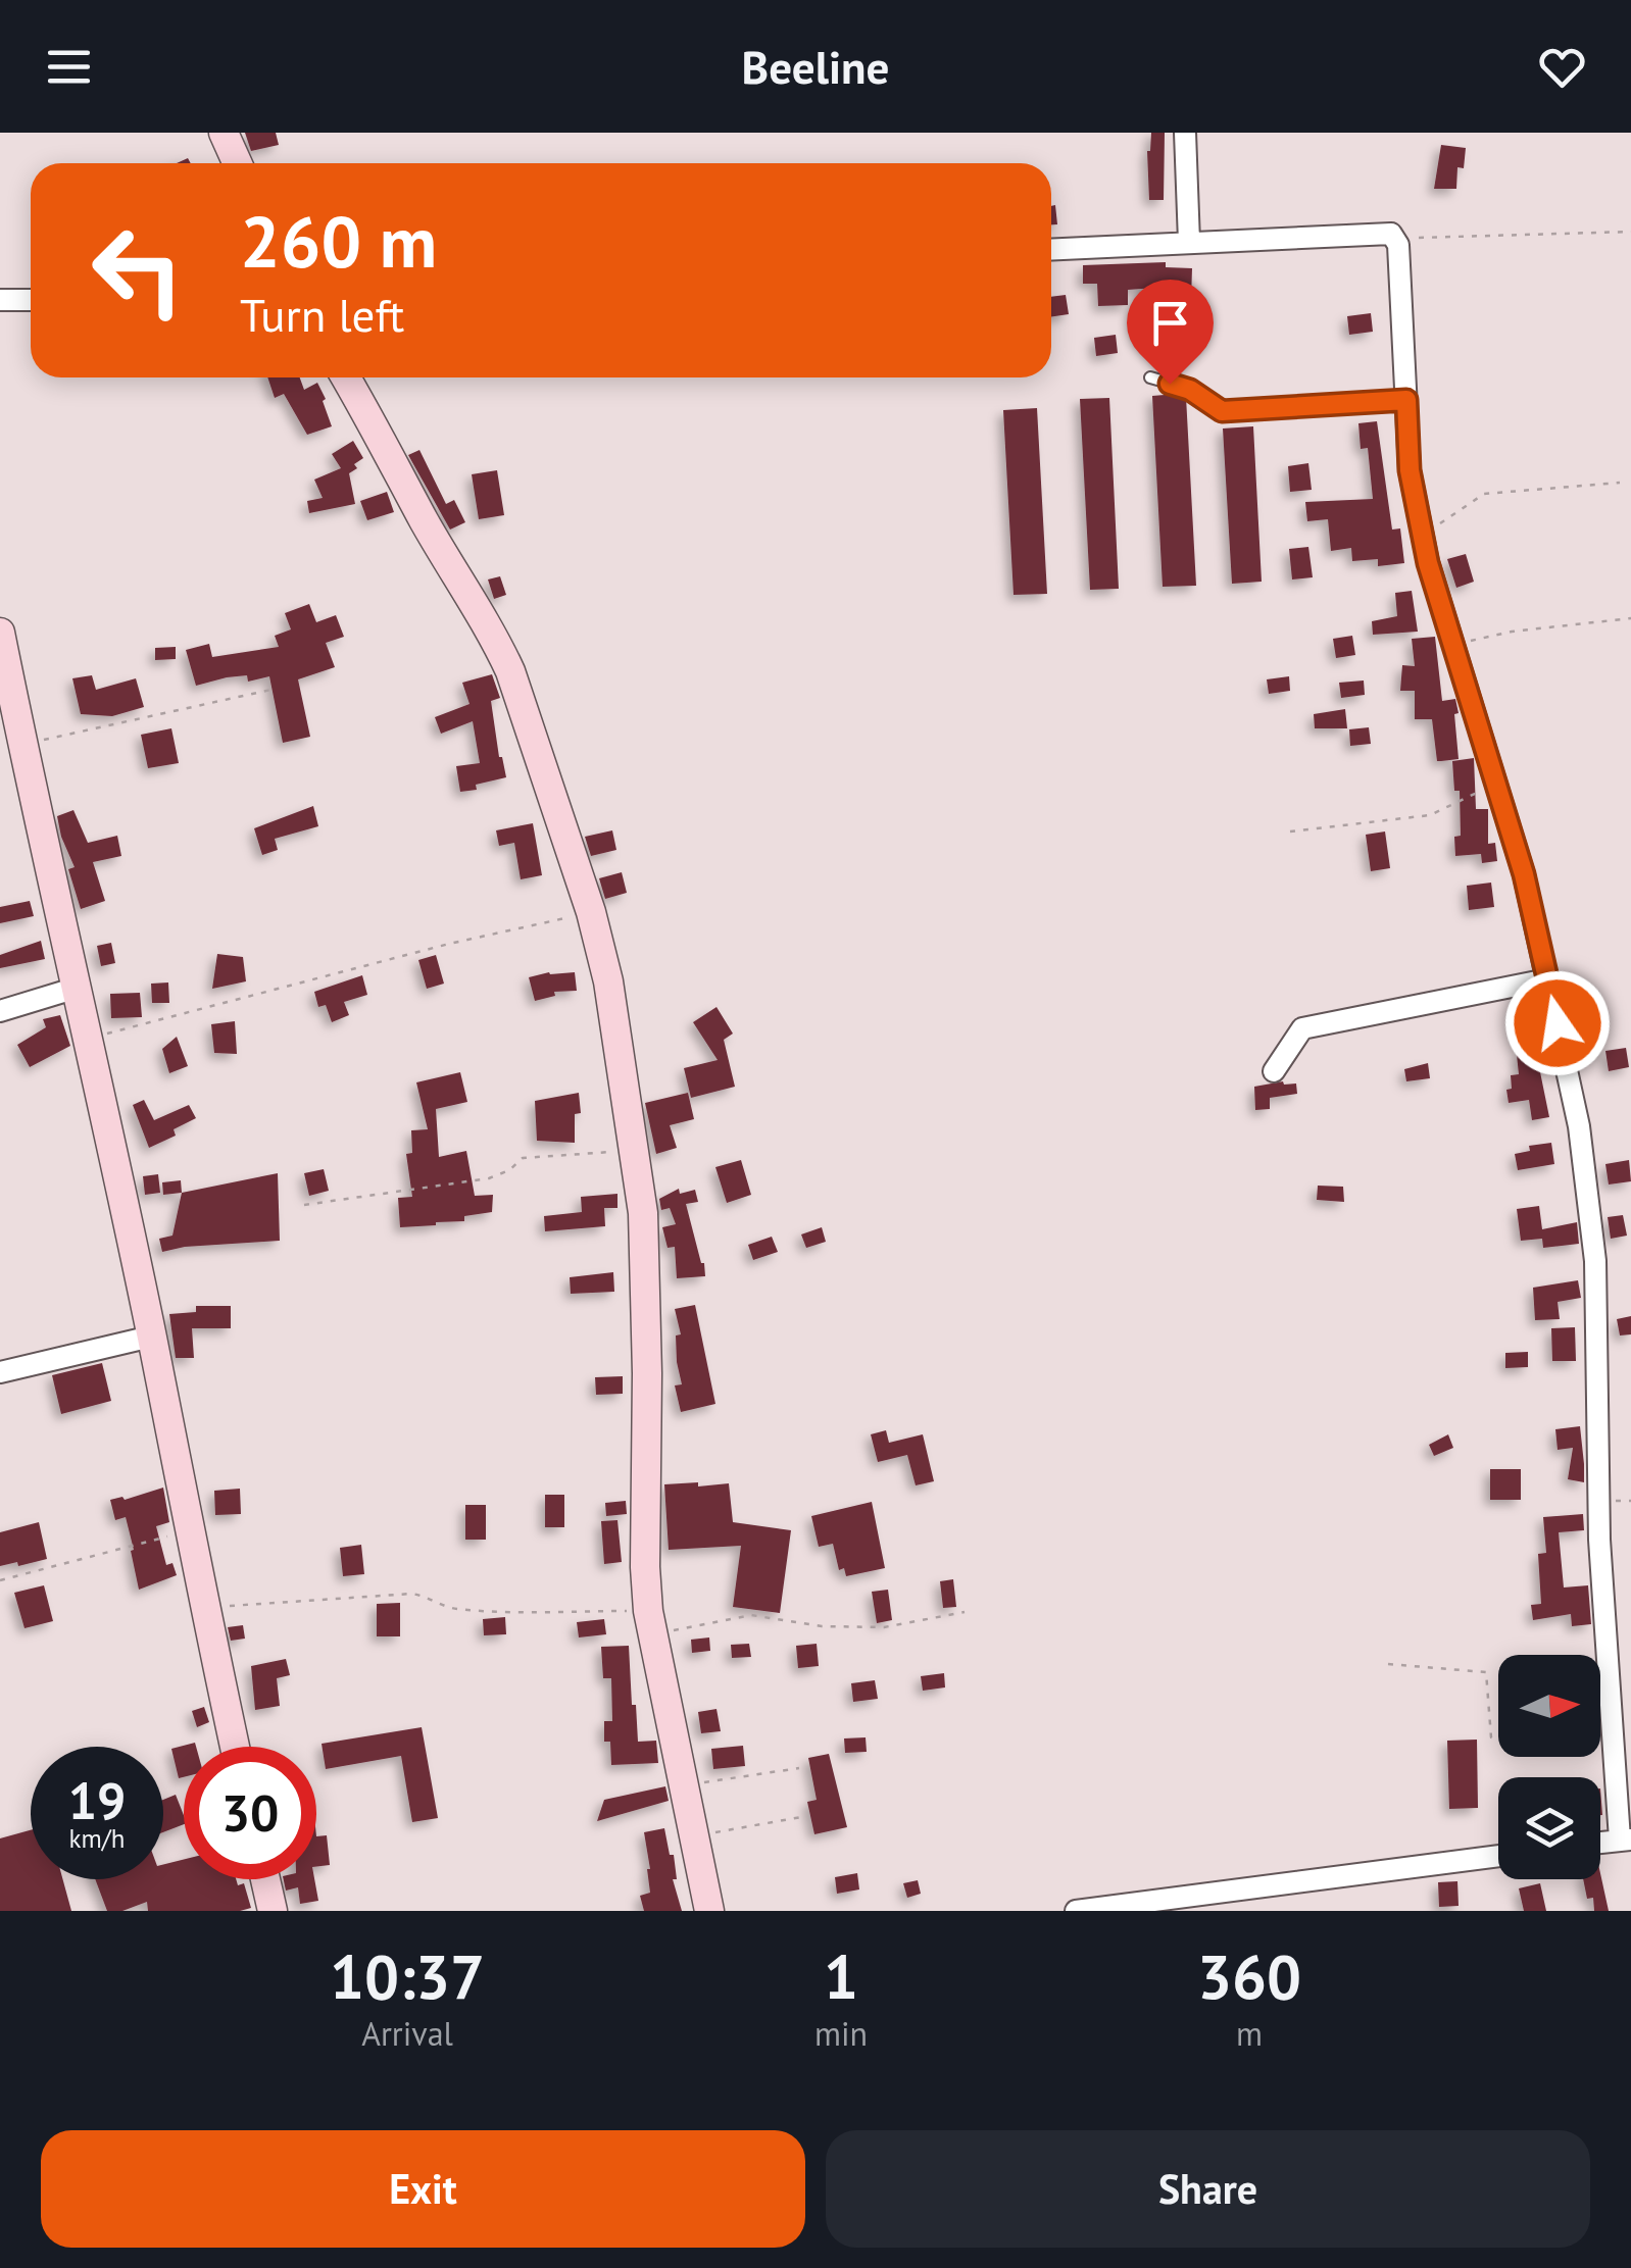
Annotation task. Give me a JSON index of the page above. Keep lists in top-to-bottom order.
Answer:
{
  "north": "right",
  "page": {
    "header": "Beeline",
    "turn": ["260 m", "Turn left"],
    "speed": "19 km/h",
    "limit": "30",
    "eta": [
      "10:37",
      "Arrival",
      "1",
      "min",
      "360",
      "m"
    ],
    "buttons": ["Exit", "Share"]
  }
}
